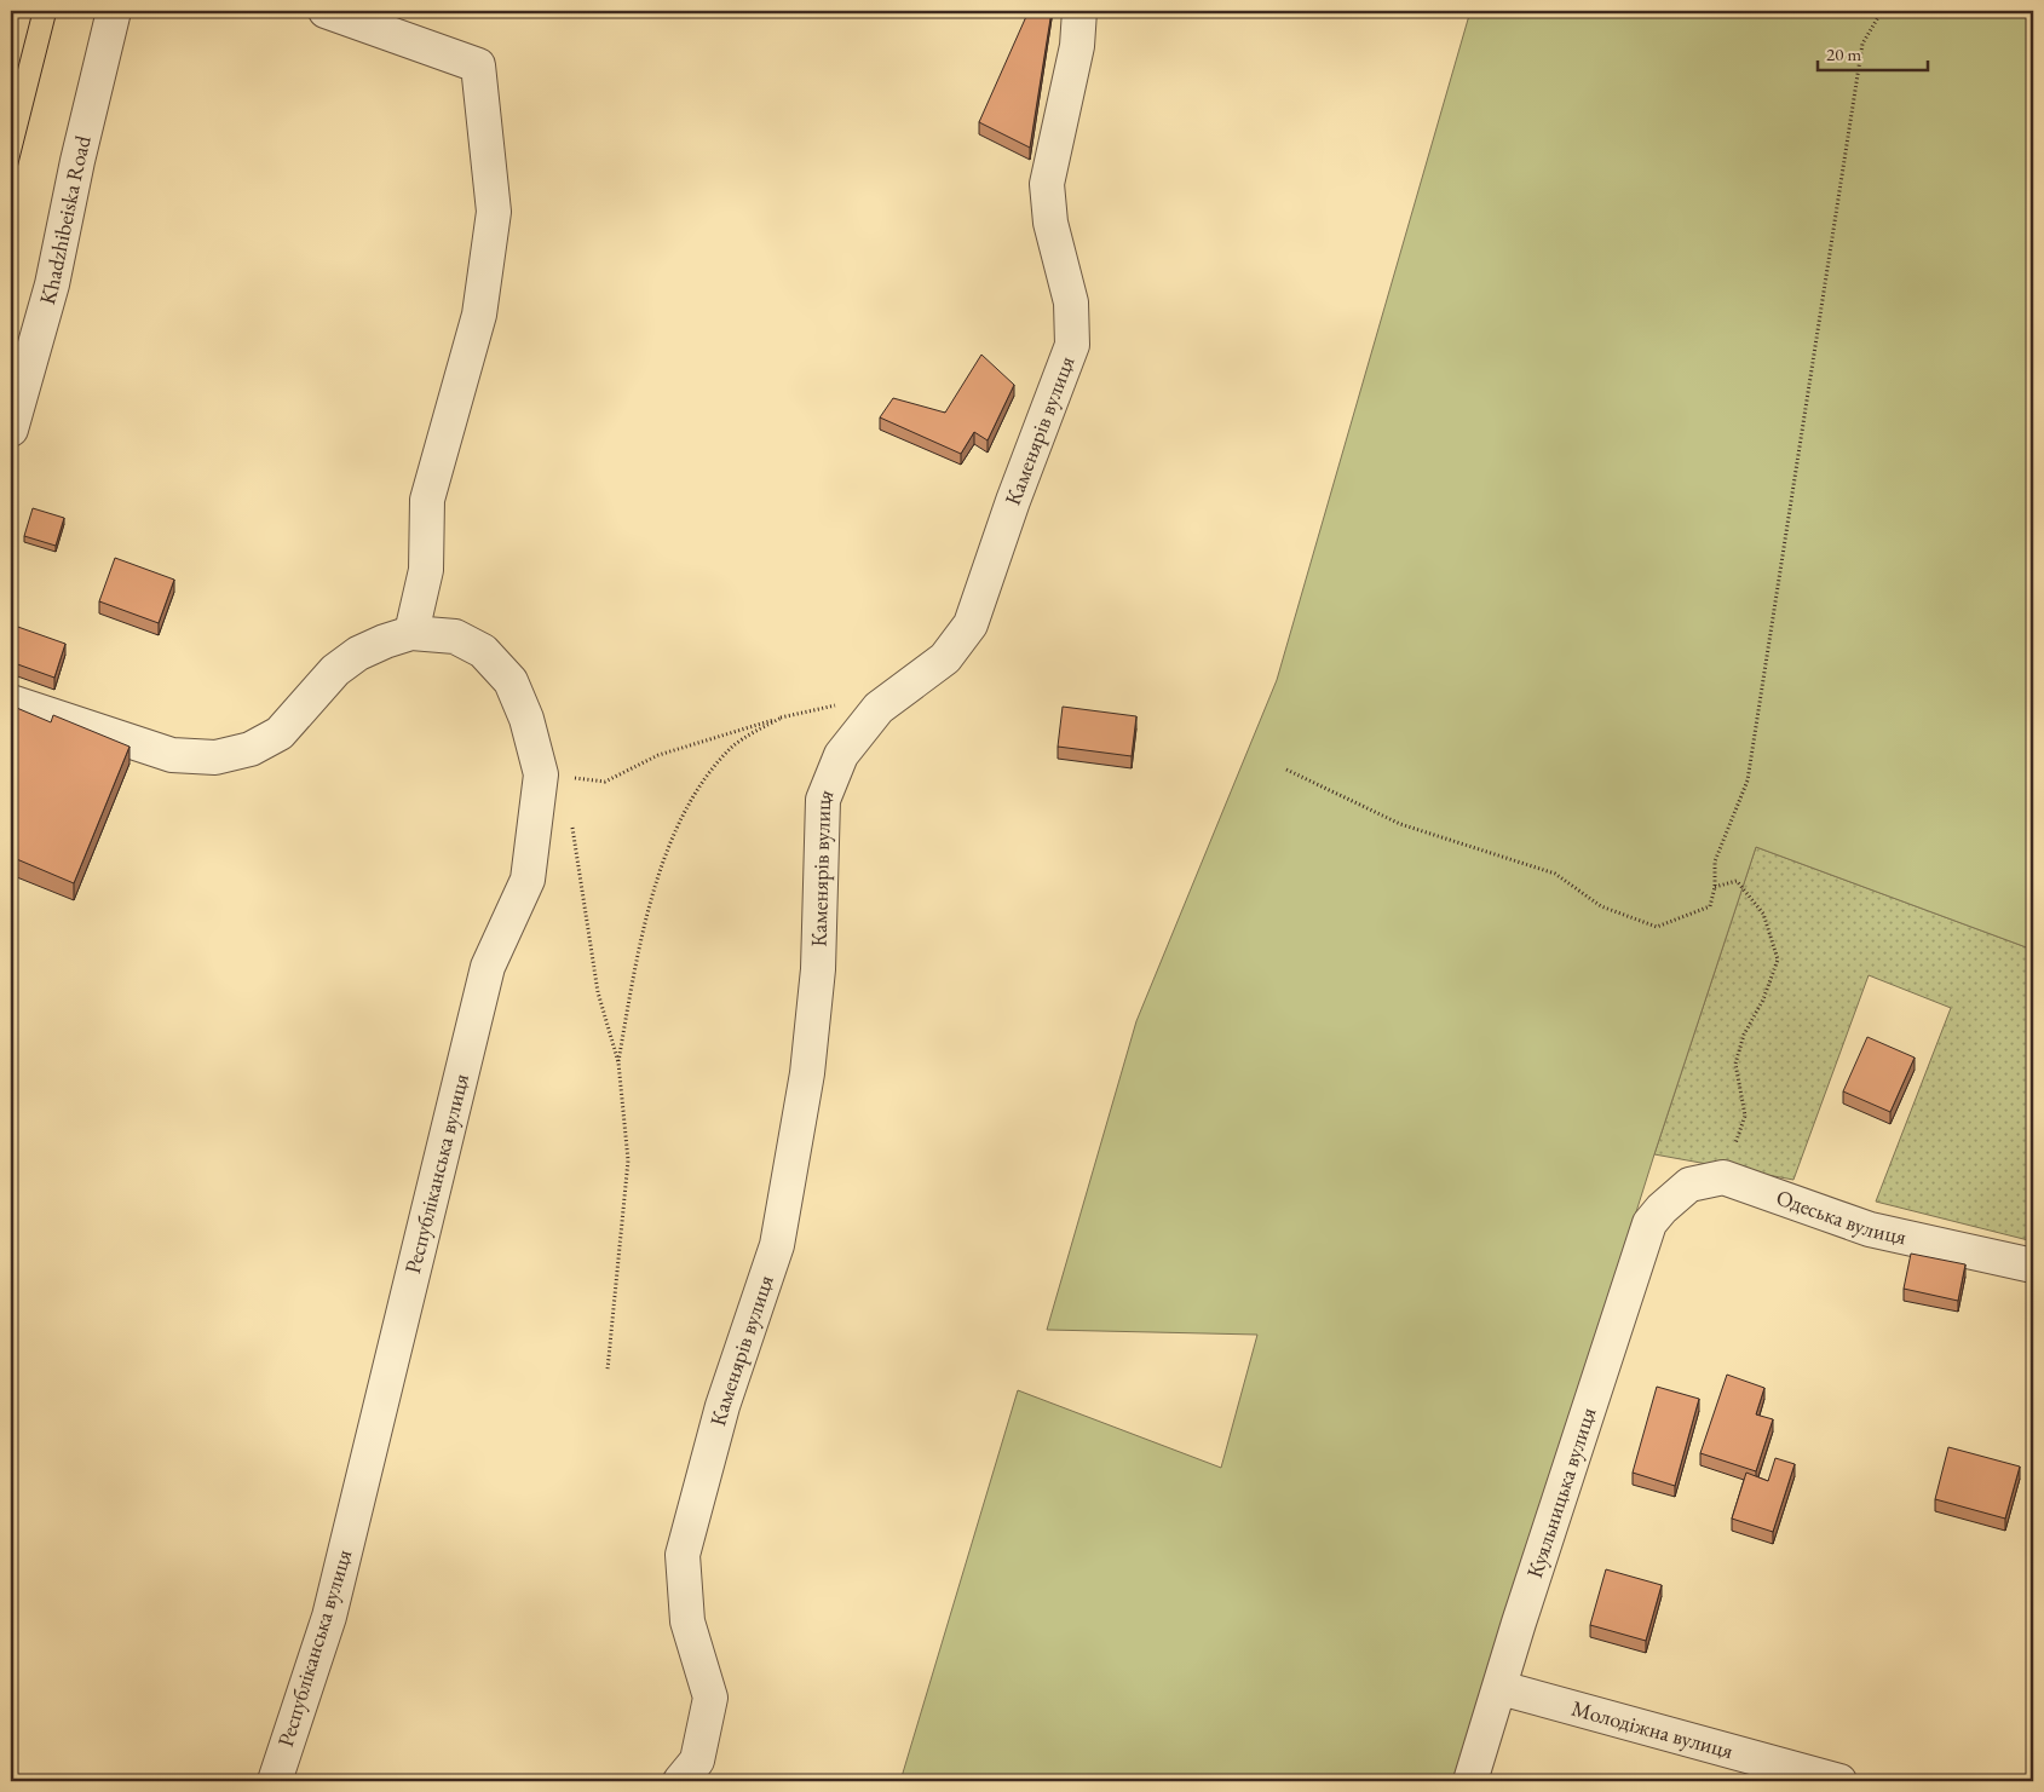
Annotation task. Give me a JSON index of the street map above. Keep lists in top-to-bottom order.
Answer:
{
  "streets": {
    "street": [
      "Khadzhibeiska Road",
      "Каменярів вулиця",
      "Республіканська вулиця",
      "Одеська вулиця",
      "Куяльницька вулиця",
      "Молодіжна вулиця"
    ]
  },
  "crossings": [
    ["Одеська вулиця", "Куяльницька вулиця"],
    ["Куяльницька вулиця", "Молодіжна вулиця"]
  ],
  "scale_bar": "20 m"
}
